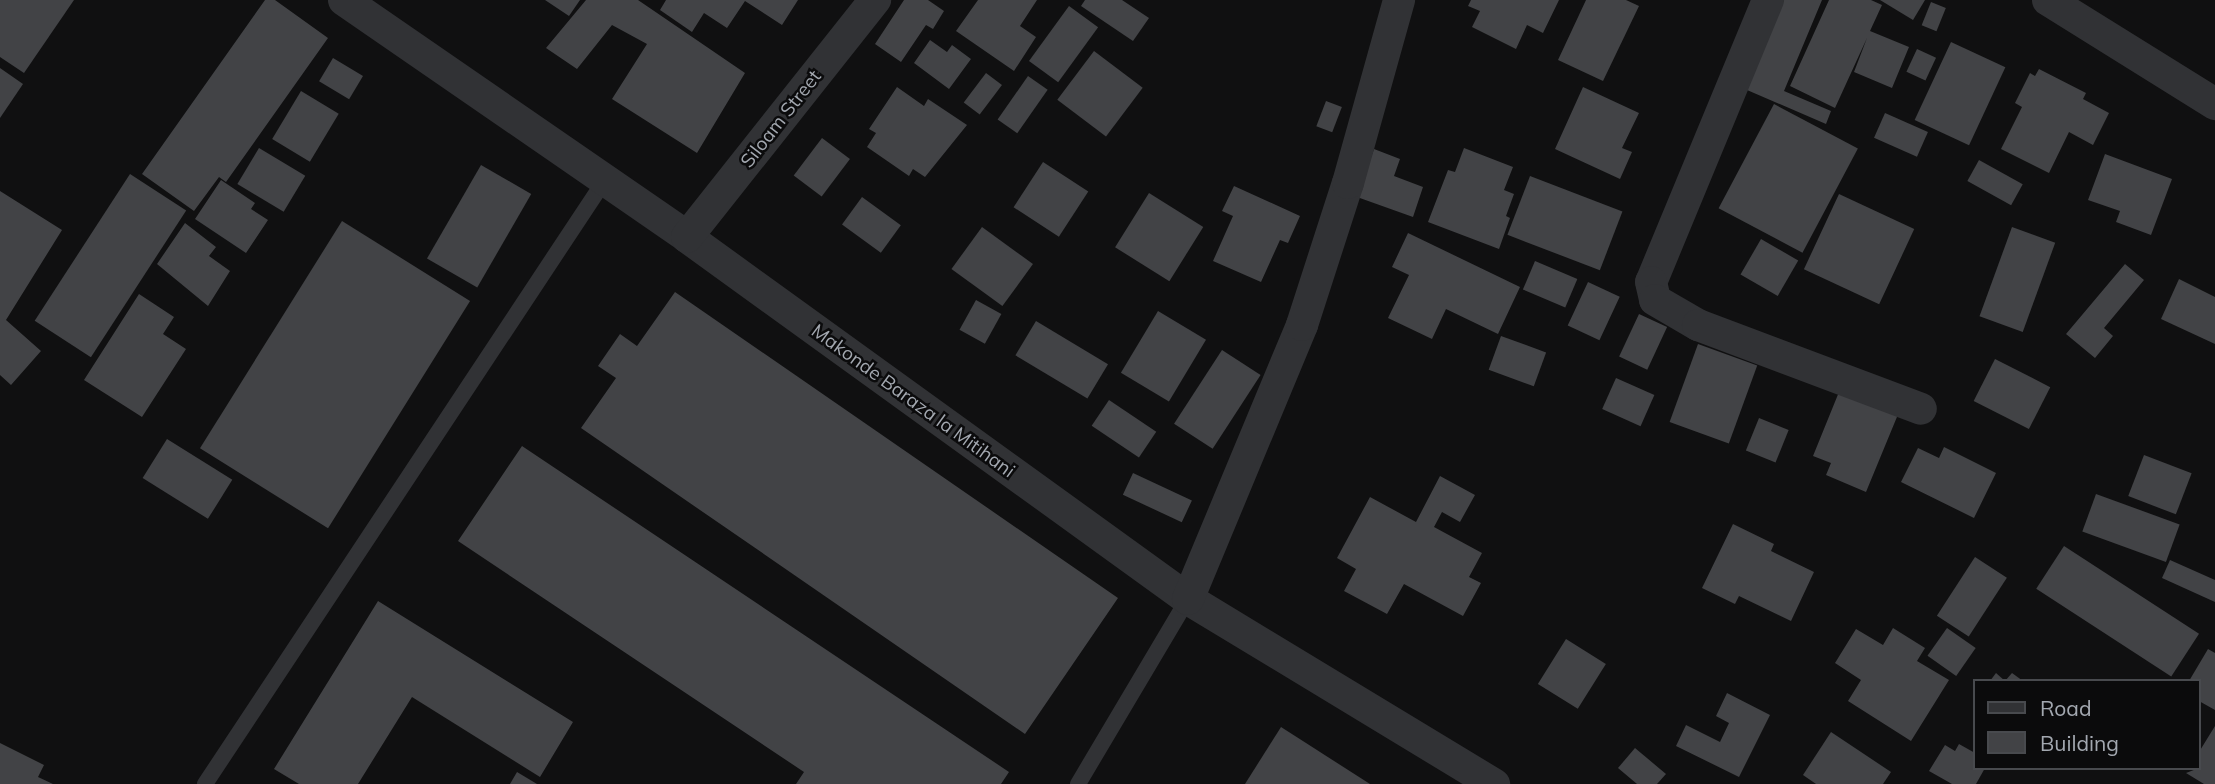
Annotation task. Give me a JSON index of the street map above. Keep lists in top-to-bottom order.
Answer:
{
  "streets": {
    "street": ["Siloam Street", "Makonde Baraza la Mitihani"]
  },
  "crossings": [
    ["Siloam Street", "Makonde Baraza la Mitihani"]
  ],
  "legend": ["Road", "Building"]
}
